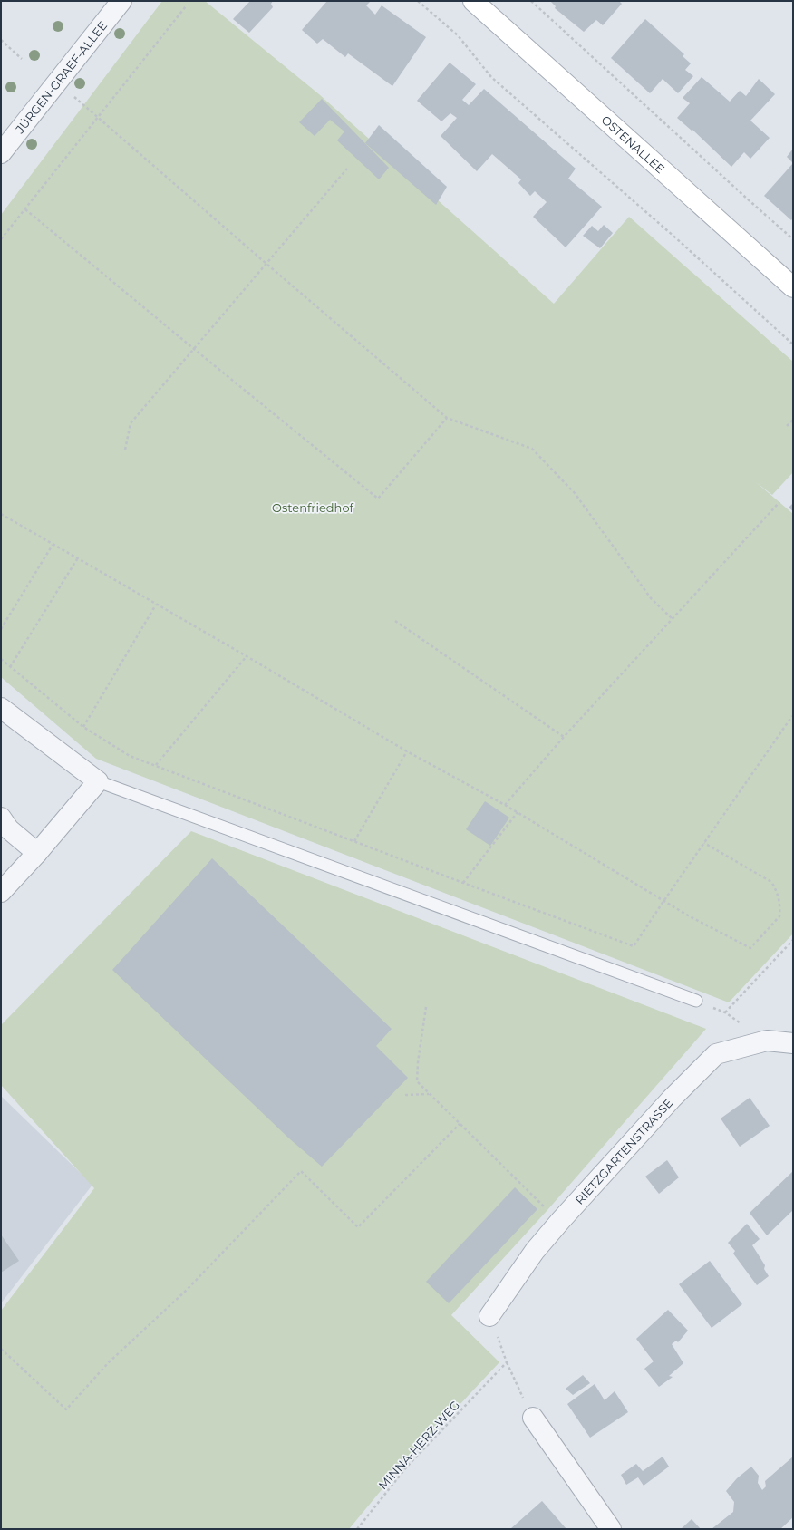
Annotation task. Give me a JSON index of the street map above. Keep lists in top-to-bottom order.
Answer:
{
  "streets": {
    "main road": ["OSTENALLEE"],
    "street": ["JÜRGEN-GRAEF-ALLEE", "RIETZGARTENSTRASSE"],
    "path": ["MINNA-HERZ-WEG"]
  },
  "parks": ["Ostenfriedhof"]
}
